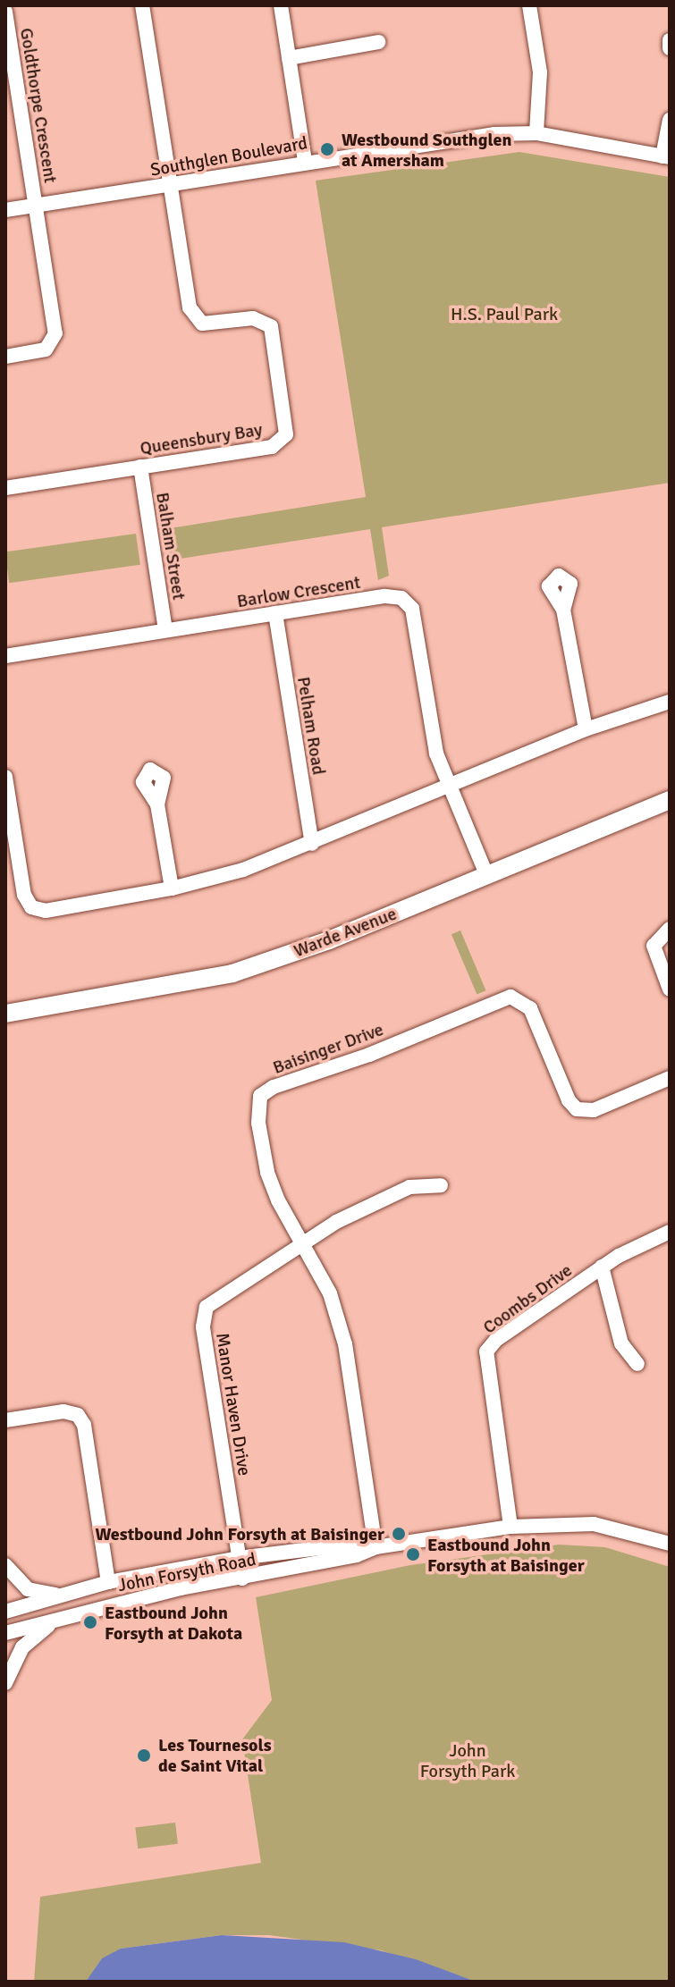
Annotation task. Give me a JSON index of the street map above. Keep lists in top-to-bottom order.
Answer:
{
  "streets": {
    "main road": ["Warde Avenue"],
    "street": [
      "Goldthorpe Crescent",
      "Southglen Boulevard",
      "Queensbury Bay",
      "Balham Street",
      "Barlow Crescent",
      "Pelham Road",
      "Baisinger Drive",
      "Coombs Drive",
      "Manor Haven Drive",
      "John Forsyth Road"
    ]
  },
  "crossings": [
    ["Goldthorpe Crescent", "Southglen Boulevard"],
    ["Southglen Boulevard", "Queensbury Bay"],
    ["Queensbury Bay", "Balham Street"],
    ["Balham Street", "Barlow Crescent"],
    ["Barlow Crescent", "Pelham Road"],
    ["Barlow Crescent", "Warde Avenue"],
    ["Baisinger Drive", "Manor Haven Drive"],
    ["Baisinger Drive", "John Forsyth Road"],
    ["Coombs Drive", "John Forsyth Road"],
    ["Manor Haven Drive", "John Forsyth Road"]
  ],
  "parks": ["H.S. Paul Park", "John Forsyth Park"],
  "places": [
    "Westbound Southglen at Amersham",
    "Westbound John Forsyth at Baisinger",
    "Eastbound John Forsyth at Baisinger",
    "Eastbound John Forsyth at Dakota",
    "Les Tournesols de Saint Vital"
  ]
}
